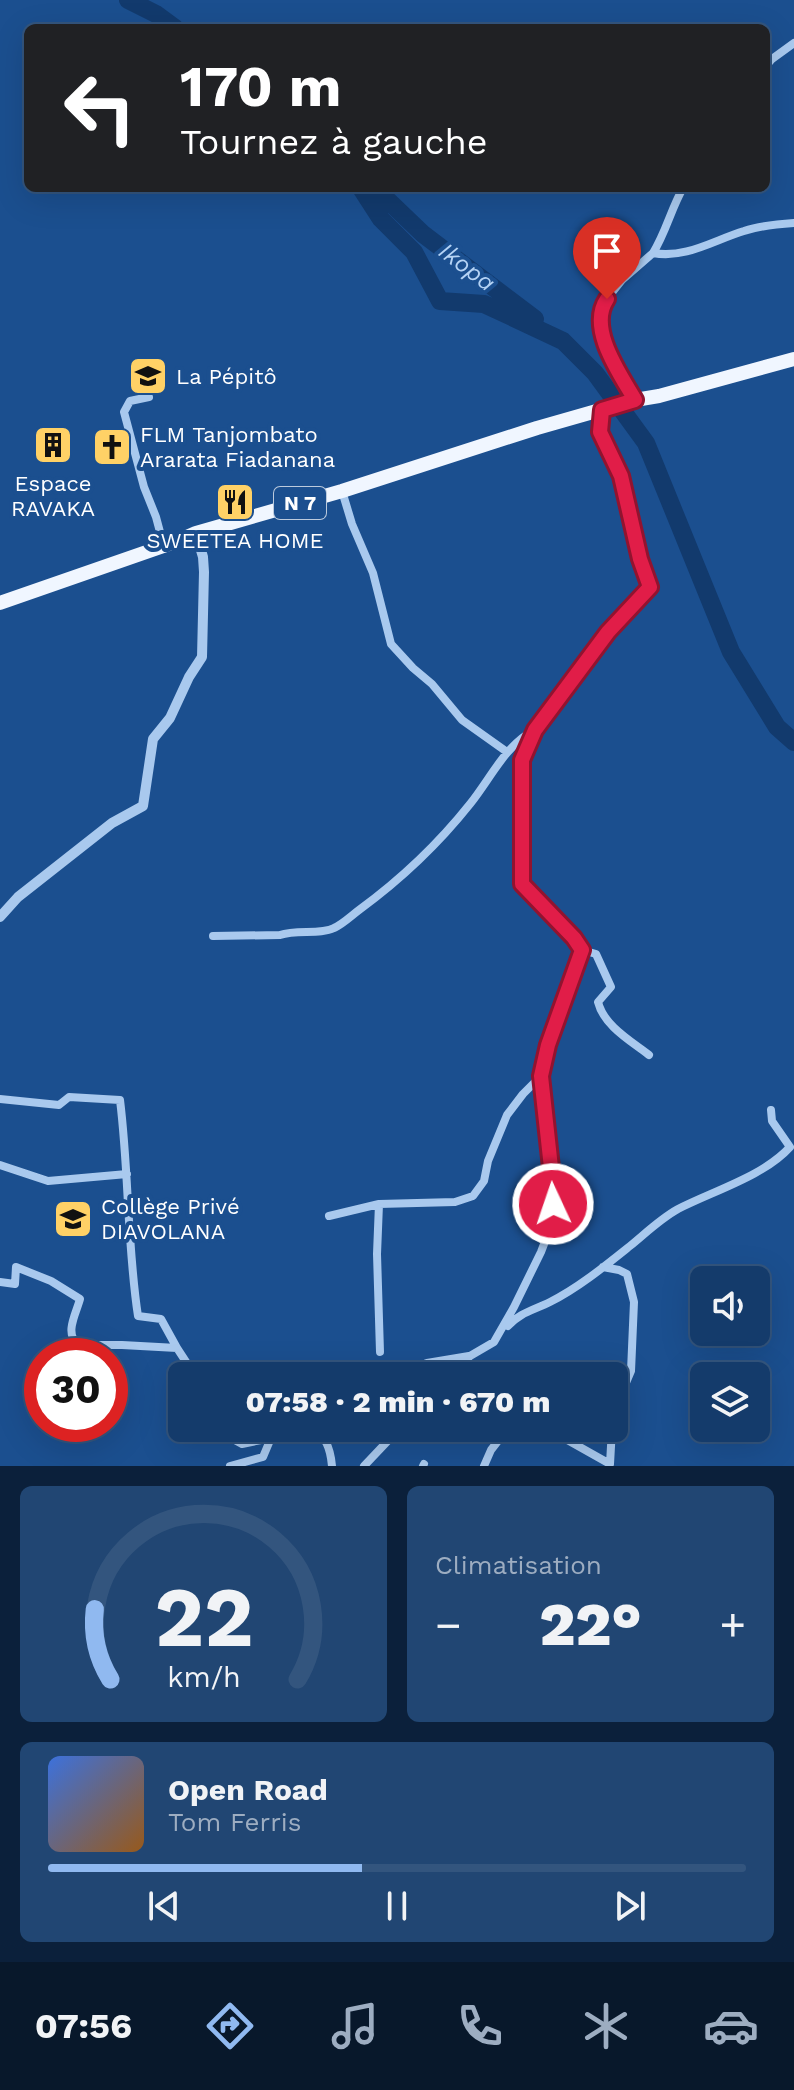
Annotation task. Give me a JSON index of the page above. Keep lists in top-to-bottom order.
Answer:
{
  "streets": {
    "main road": ["N 7"]
  },
  "water": ["Ikopa"],
  "places": {
    "school or university": ["La Pépitô", "Collège Privé DIAVOLANA"],
    "building": ["Espace RAVAKA"],
    "church": ["FLM Tanjombato Ararata Fiadanana"],
    "restaurant": ["SWEETEA HOME"]
  },
  "page": {
    "turn": ["170 m", "Tournez à gauche"],
    "limit": "30",
    "trip": "07:58 · 2 min · 670 m",
    "tile": "Climatisation",
    "heat": ["−", "22°", "+"],
    "song": ["Open Road", "Tom Ferris"],
    "tabs": "07:56",
    "gauge": ["22", "km/h"]
  }
}
